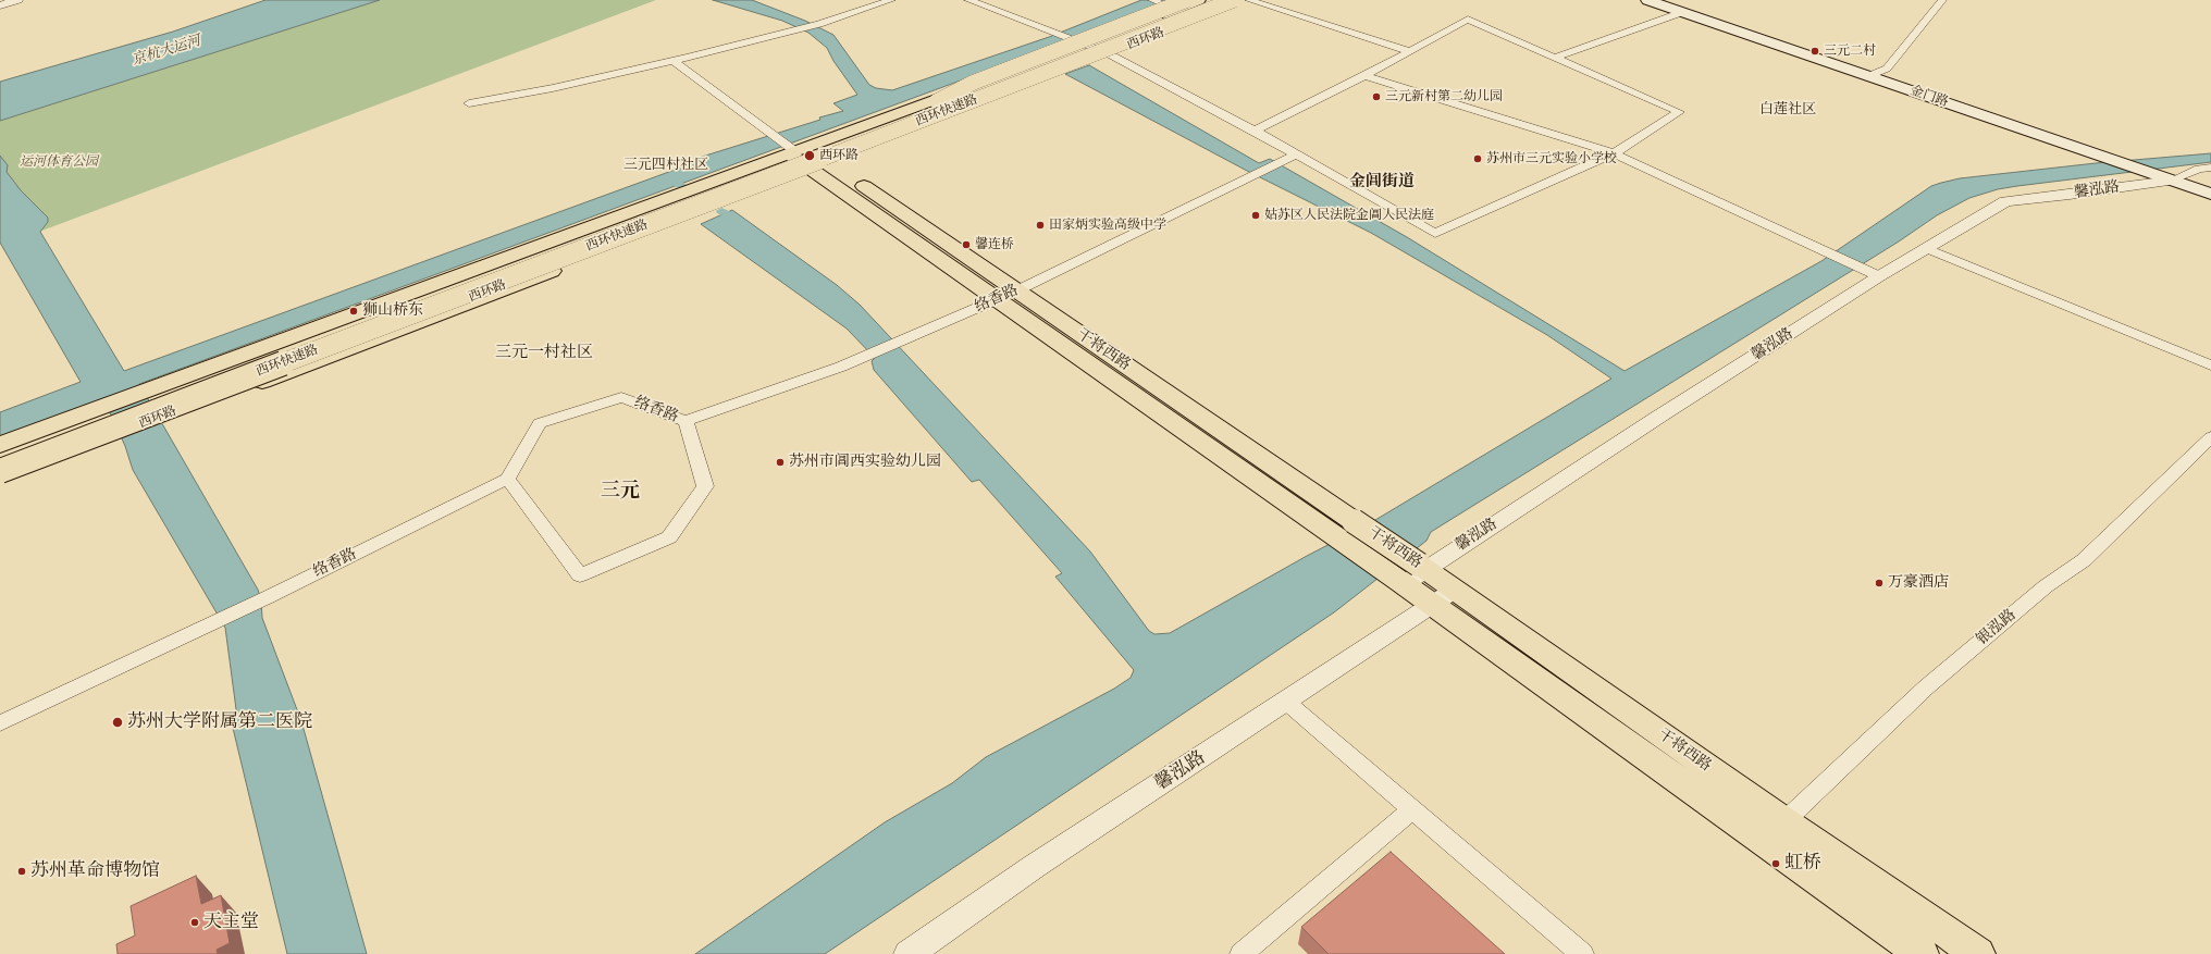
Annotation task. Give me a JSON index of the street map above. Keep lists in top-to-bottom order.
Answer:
{
  "streets": {
    "main road": [
      "西环路",
      "金门路",
      "西环快速路",
      "干将西路"
    ],
    "street": ["馨泓路", "络香路", "银泓路"]
  },
  "crossings": [
    ["西环路", "干将西路"],
    ["金门路", "馨泓路"],
    ["馨泓路", "干将西路"],
    ["络香路", "干将西路"],
    ["干将西路", "银泓路"]
  ],
  "districts": [
    "白莲社区",
    "三元四村社区",
    "金阊街道",
    "三元一村社区",
    "三元"
  ],
  "water": ["京杭大运河"],
  "parks": ["运河体育公园"],
  "places": [
    "三元二村",
    "三元新村第二幼儿园",
    "西环路",
    "苏州市三元实验小学校",
    "姑苏区人民法院金阊人民法庭",
    "田家炳实验高级中学",
    "馨连桥",
    "狮山桥东",
    "苏州市阊西实验幼儿园",
    "万豪酒店",
    "苏州大学附属第二医院",
    "虹桥",
    "苏州革命博物馆",
    "天主堂"
  ]
}
